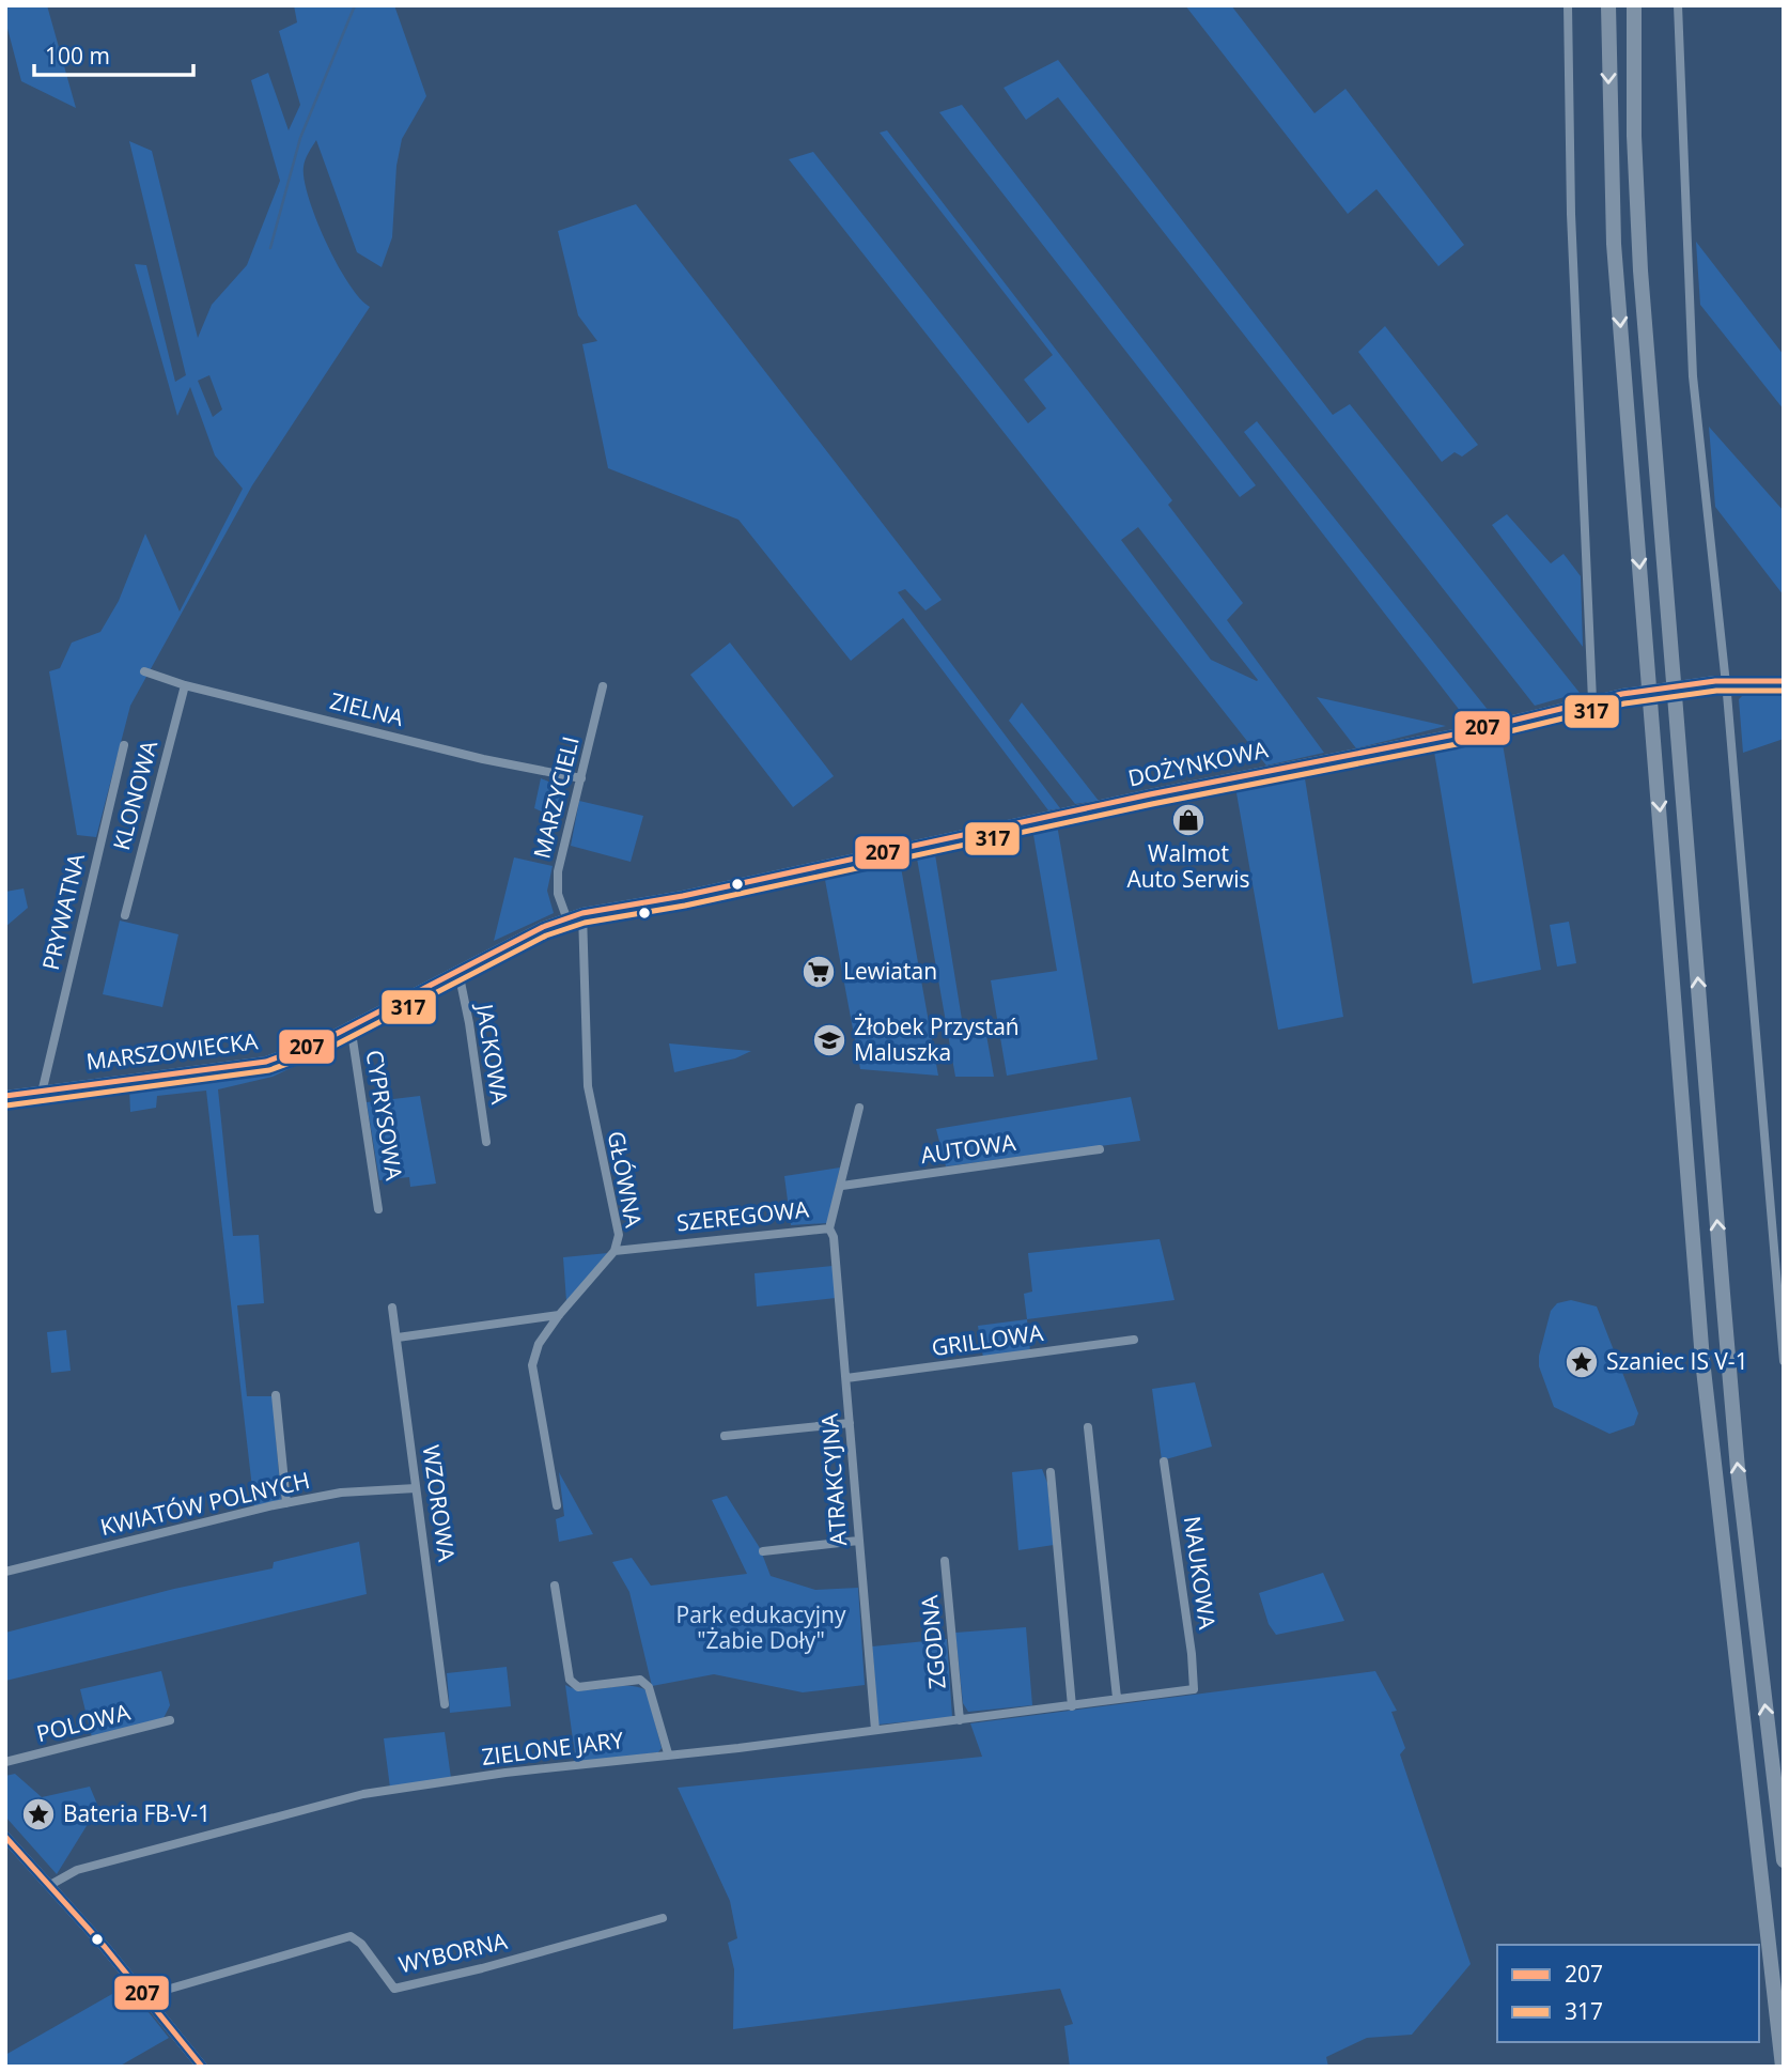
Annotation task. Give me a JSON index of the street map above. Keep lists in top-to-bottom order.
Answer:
{
  "streets": {
    "street": [
      "ZIELNA",
      "DOŻYNKOWA",
      "KLONOWA",
      "MARZYCIELI",
      "PRYWATNA",
      "MARSZOWIECKA",
      "JACKOWA",
      "CYPRYSOWA",
      "AUTOWA",
      "GŁÓWNA",
      "SZEREGOWA",
      "GRILLOWA",
      "ATRAKCYJNA",
      "WZOROWA",
      "KWIATÓW POLNYCH",
      "NAUKOWA",
      "ZGODNA",
      "POLOWA",
      "ZIELONE JARY",
      "WYBORNA"
    ]
  },
  "crossings": [
    ["ZIELNA", "KLONOWA"],
    ["ZIELNA", "MARZYCIELI"],
    ["DOŻYNKOWA", "MARSZOWIECKA"],
    ["MARZYCIELI", "MARSZOWIECKA"],
    ["PRYWATNA", "MARSZOWIECKA"],
    ["MARSZOWIECKA", "JACKOWA"],
    ["MARSZOWIECKA", "CYPRYSOWA"],
    ["MARSZOWIECKA", "GŁÓWNA"],
    ["GŁÓWNA", "SZEREGOWA"],
    ["SZEREGOWA", "ATRAKCYJNA"],
    ["GRILLOWA", "ATRAKCYJNA"],
    ["ATRAKCYJNA", "ZIELONE JARY"],
    ["WZOROWA", "KWIATÓW POLNYCH"],
    ["NAUKOWA", "ZIELONE JARY"],
    ["ZGODNA", "ZIELONE JARY"]
  ],
  "parks": ["Park edukacyjny \"Żabie Doły\""],
  "places": {
    "shop": ["Walmot Auto Serwis"],
    "supermarket": ["Lewiatan"],
    "school or university": ["Żłobek Przystań Maluszka"],
    "place": ["Szaniec IS V-1", "Bateria FB-V-1"]
  },
  "lines": ["transit line 207", "transit line 317"],
  "legend": ["207", "317"],
  "scale_bar": "100 m"
}
